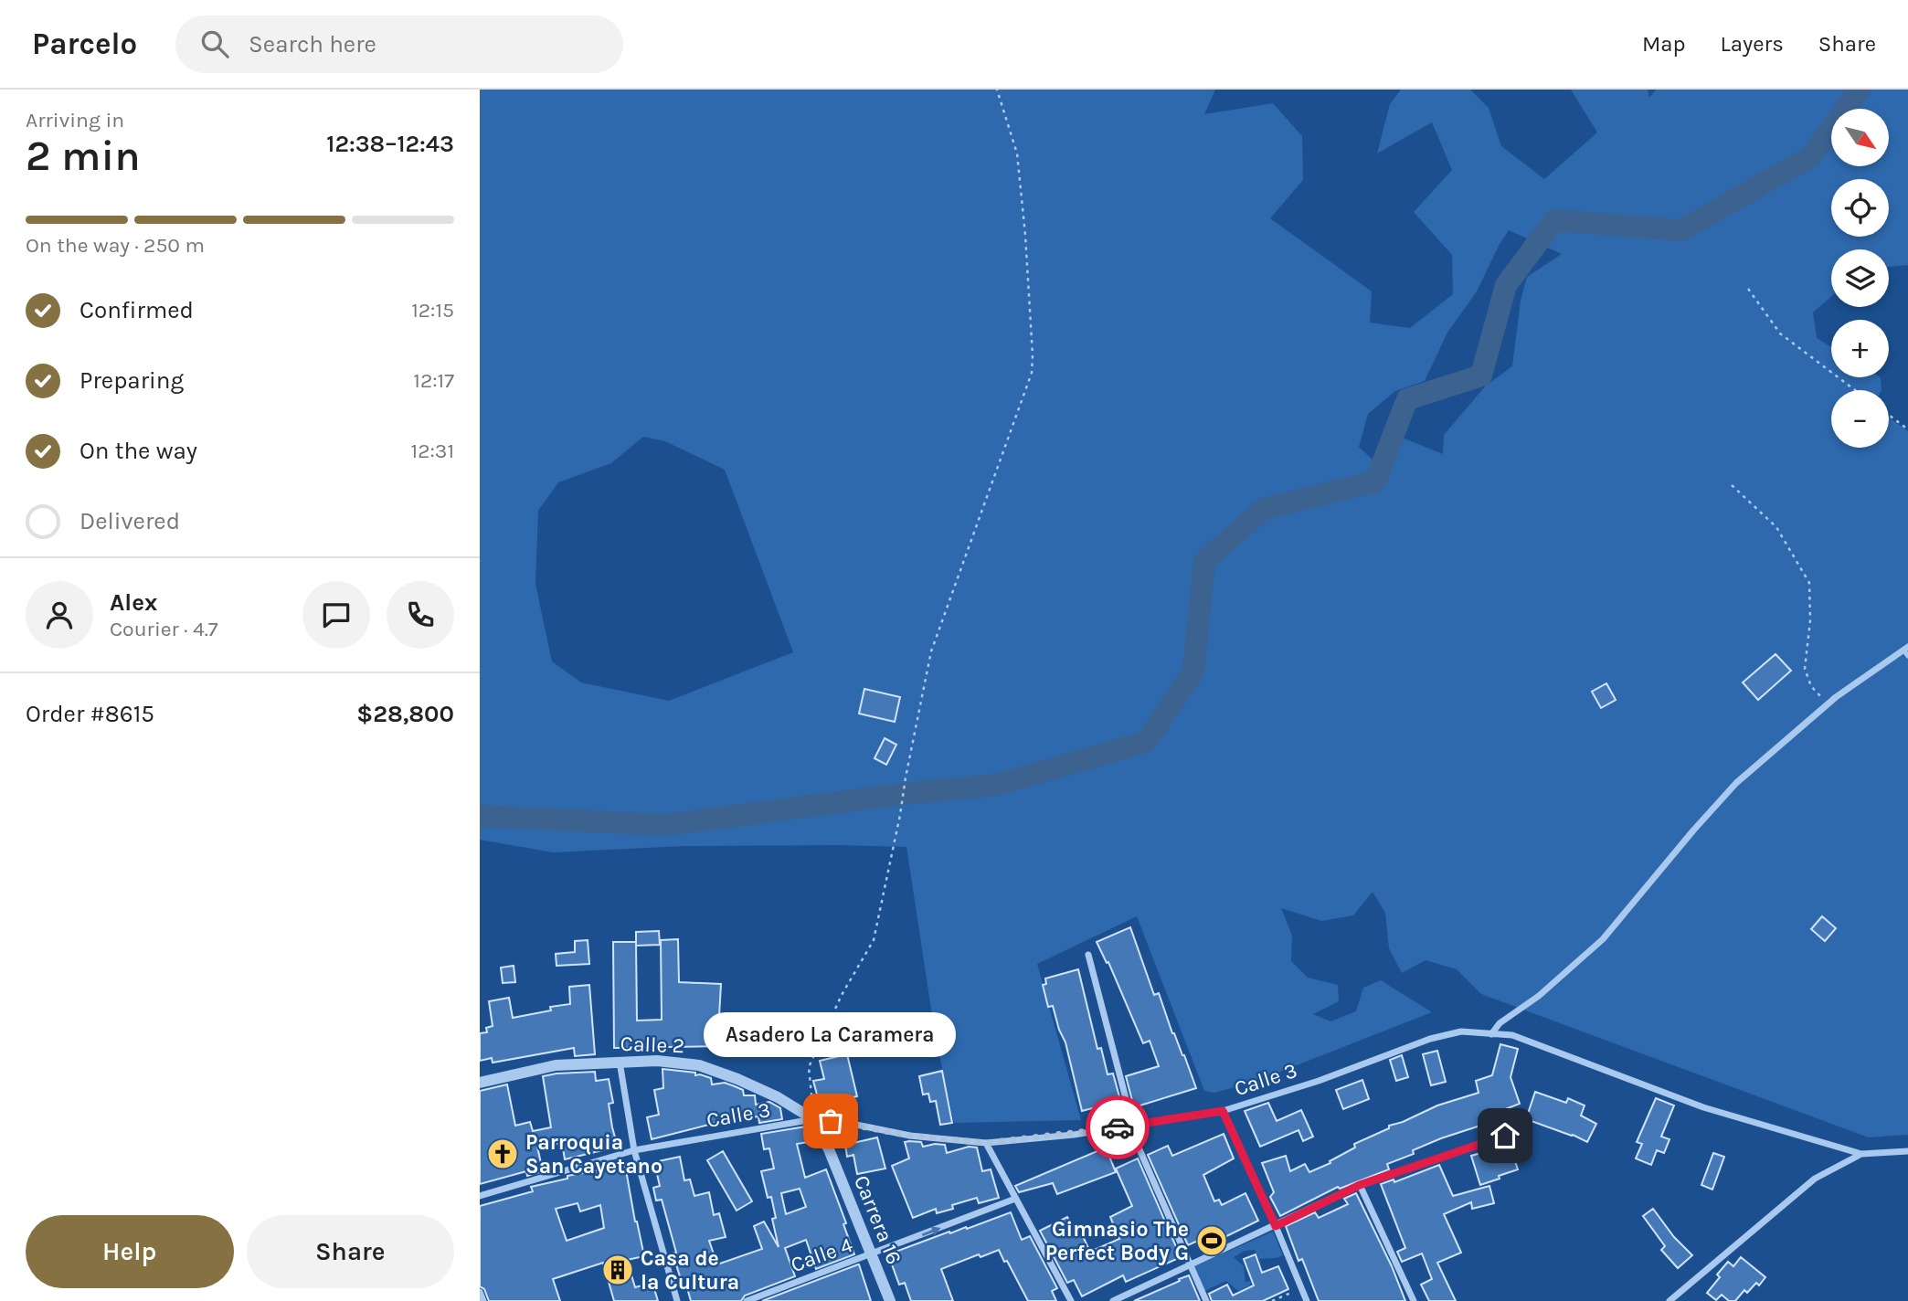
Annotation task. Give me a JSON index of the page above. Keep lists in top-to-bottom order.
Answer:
{
  "streets": {
    "street": [
      "Calle 2",
      "Calle 3",
      "Carrera 16",
      "Calle 4"
    ]
  },
  "crossings": [
    ["Calle 2", "Calle 3"],
    ["Calle 2", "Carrera 16"],
    ["Calle 3", "Carrera 16"],
    ["Carrera 16", "Calle 4"]
  ],
  "one_way": ["Calle 4"],
  "places": {
    "other": ["Asadero La Caramera"],
    "church": ["Parroquia San Cayetano"],
    "sports": ["Gimnasio The Perfect Body G"],
    "building": ["Casa de la Cultura"]
  },
  "north": "bottom right",
  "page": {
    "header": "Parcelo",
    "search": "Search here",
    "nav": ["Map", "Layers", "Share"],
    "heading": ["2 min", "Arriving in", "12:38–12:43"],
    "panel": [
      "Alex",
      "Courier · 4.7",
      "Order #8615",
      "$28,800"
    ],
    "map_buttons": ["+", "−"],
    "bar": "On the way · 250 m",
    "list": [
      ["Confirmed", "12:15"],
      ["Preparing", "12:17"],
      ["On the way", "12:31"],
      "Delivered"
    ],
    "bubble": "Asadero La Caramera",
    "buttons": ["Help", "Share"]
  }
}
